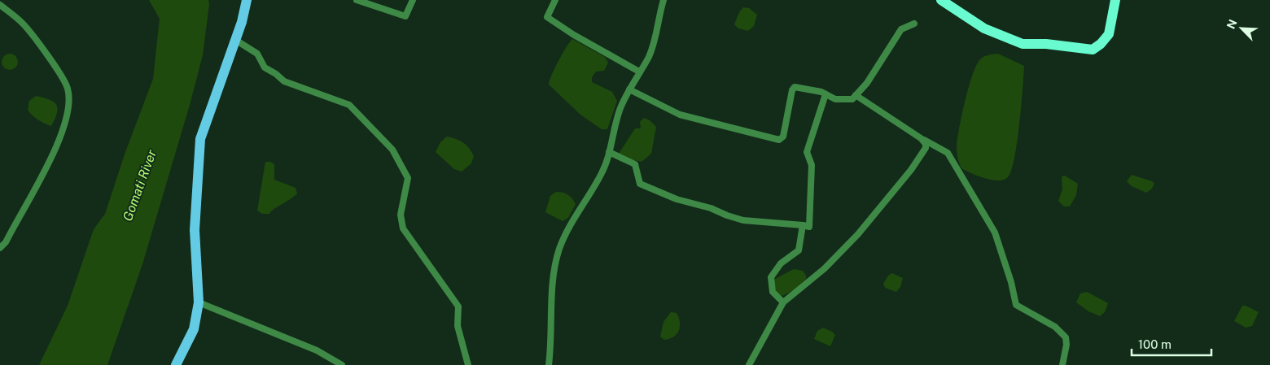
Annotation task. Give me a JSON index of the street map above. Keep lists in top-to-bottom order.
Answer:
{
  "water": ["Gomati River"],
  "scale_bar": "100 m",
  "north": "top left"
}
